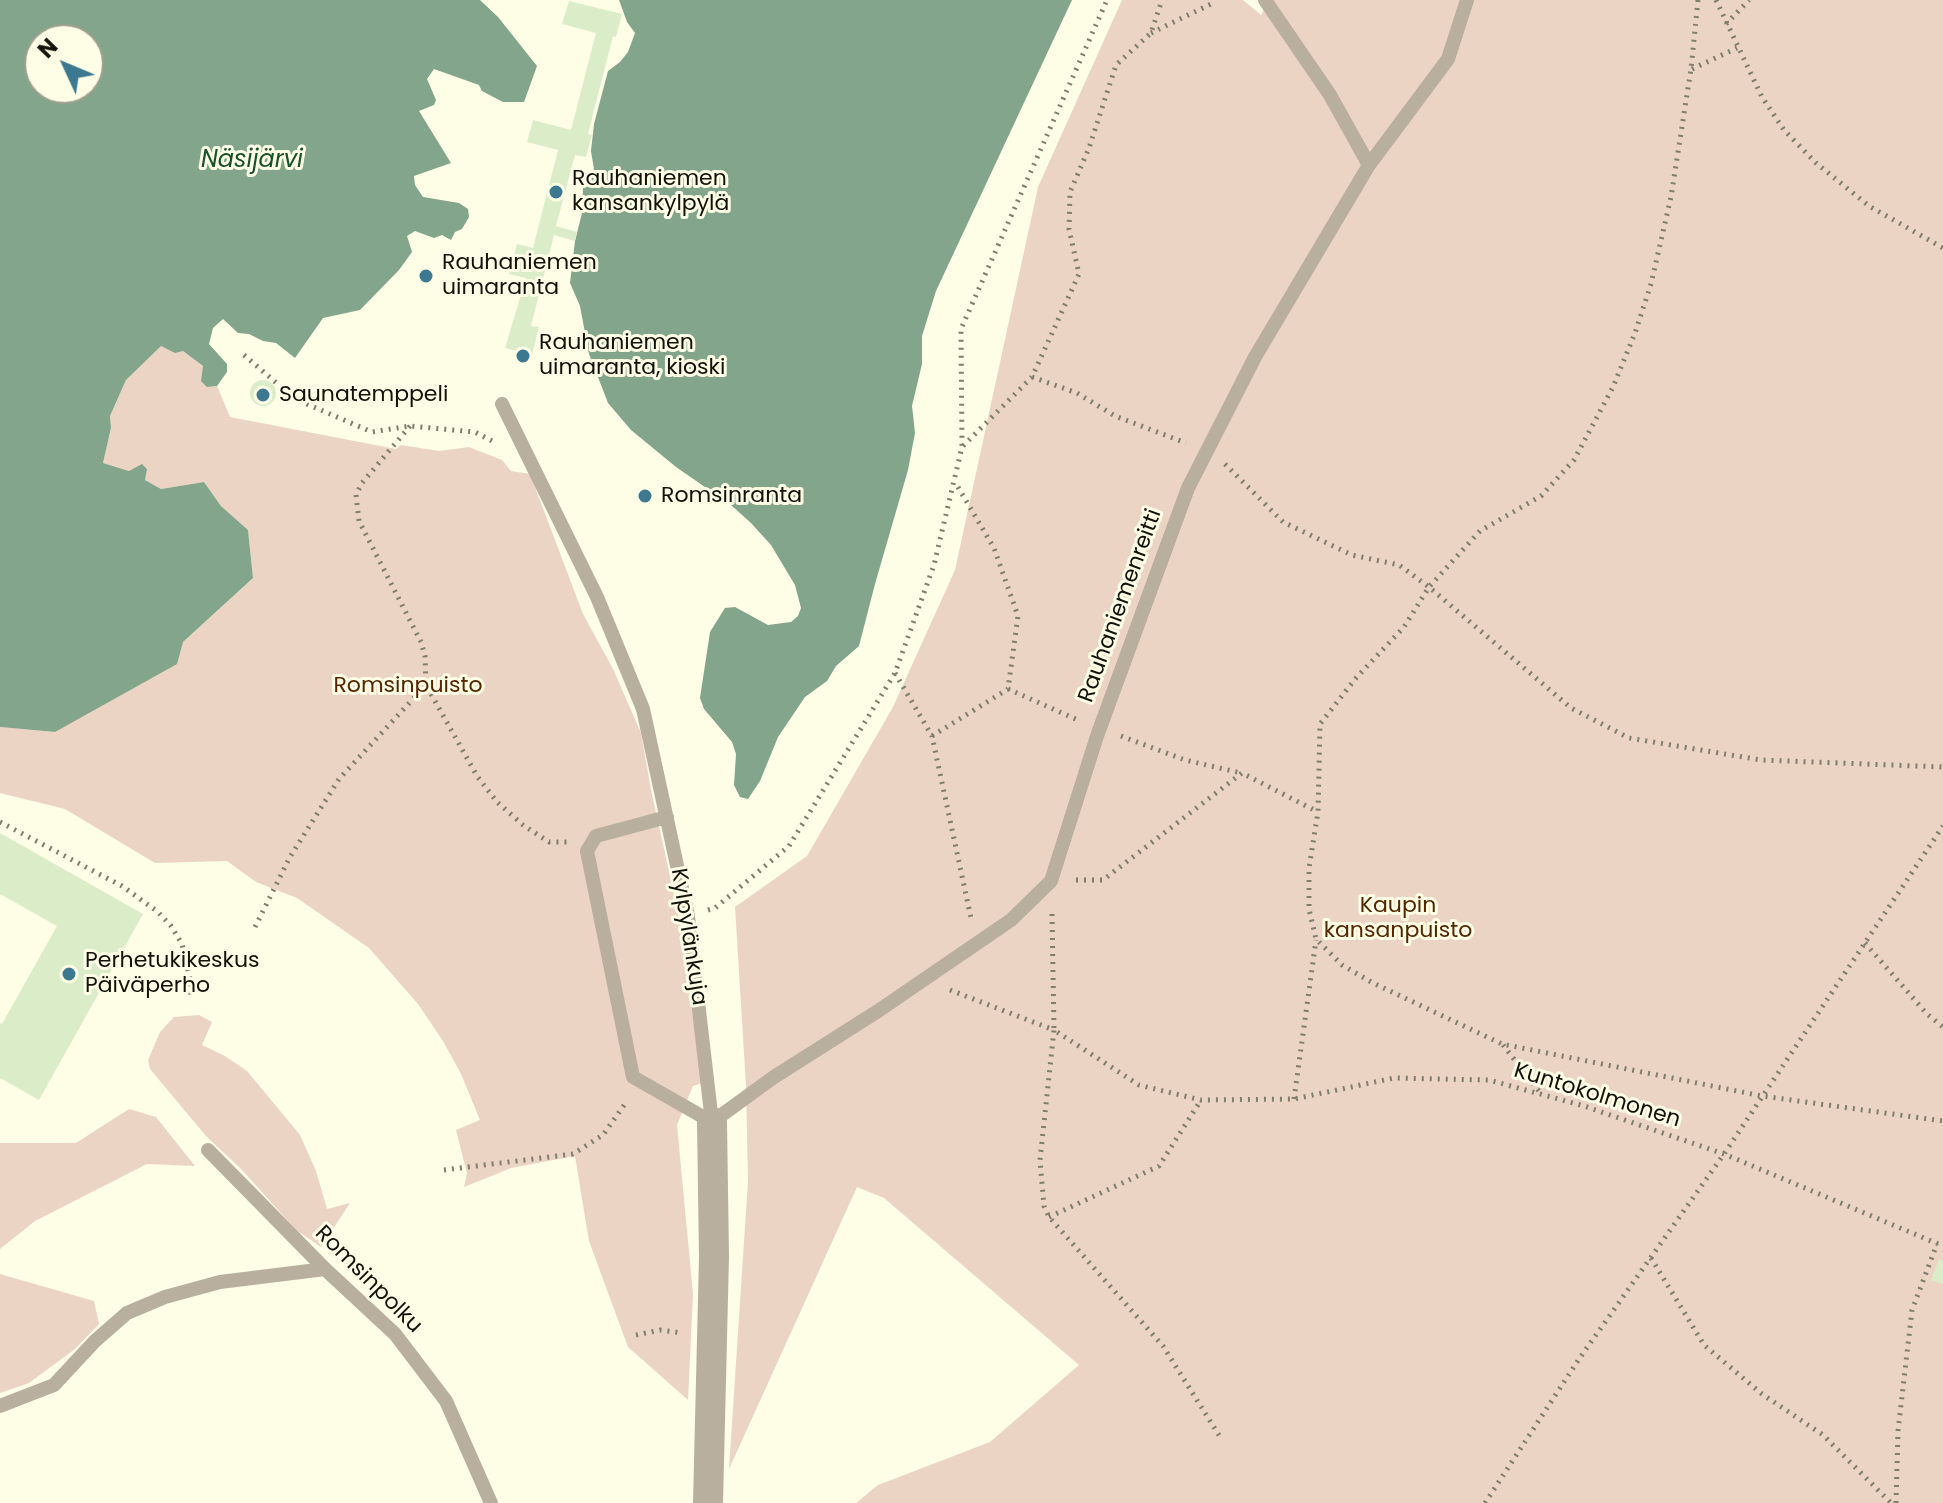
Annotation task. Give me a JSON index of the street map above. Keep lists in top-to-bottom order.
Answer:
{
  "streets": {
    "street": ["Kylpylänkuja"],
    "lane": ["Rauhaniemenreitti", "Romsinpolku"],
    "path": ["Kuntokolmonen"]
  },
  "crossings": [
    ["Rauhaniemenreitti", "Kylpylänkuja"],
    ["Rauhaniemenreitti", "Kuntokolmonen"]
  ],
  "water": ["Näsijärvi"],
  "parks": ["Romsinpuisto", "Kaupin kansanpuisto"],
  "places": [
    "Rauhaniemen kansankylpylä",
    "Rauhaniemen uimaranta",
    "Rauhaniemen uimaranta, kioski",
    "Saunatemppeli",
    "Romsinranta",
    "Perhetukikeskus Päiväperho"
  ],
  "north": "top left"
}
